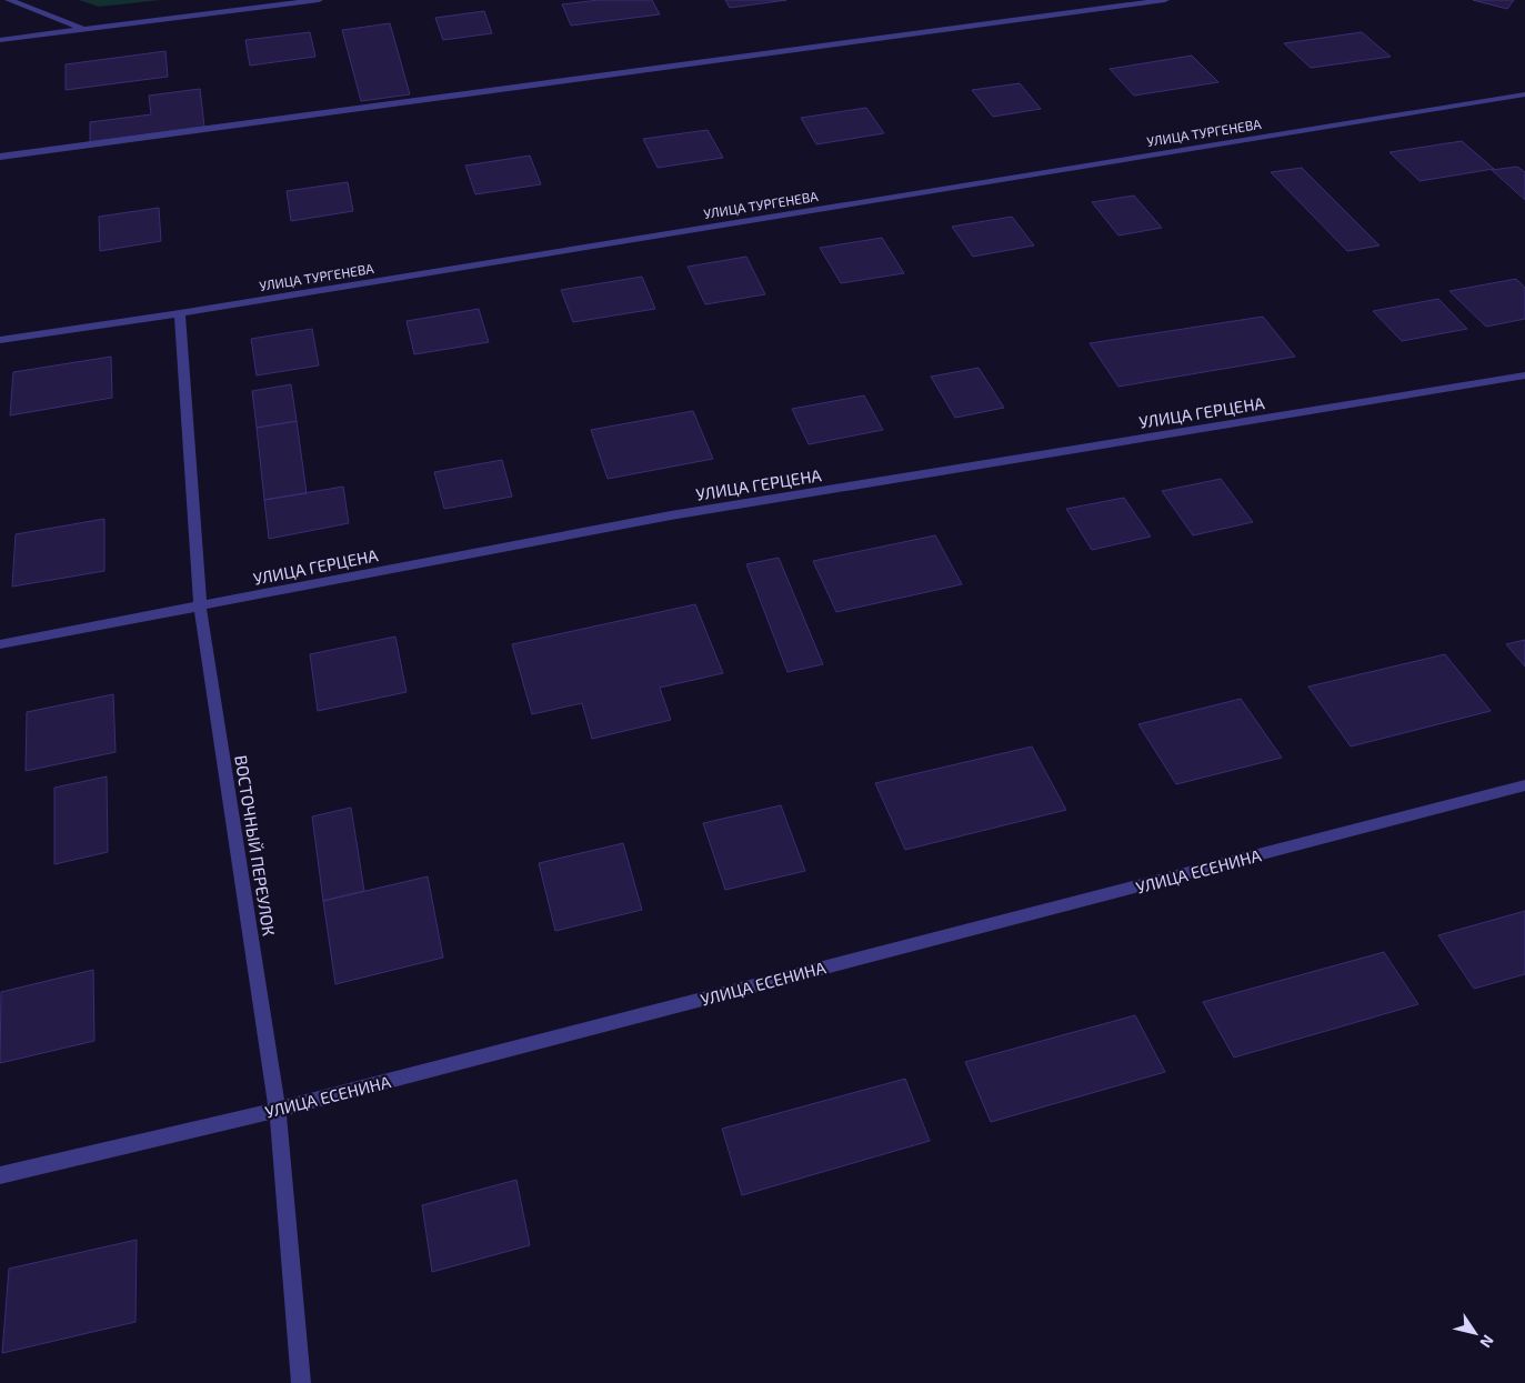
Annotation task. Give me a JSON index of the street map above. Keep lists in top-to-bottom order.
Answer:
{
  "streets": {
    "street": [
      "УЛИЦА ТУРГЕНЕВА",
      "УЛИЦА ГЕРЦЕНА",
      "ВОСТОЧНЫЙ ПЕРЕУЛОК",
      "УЛИЦА ЕСЕНИНА"
    ]
  },
  "crossings": [
    ["УЛИЦА ТУРГЕНЕВА", "ВОСТОЧНЫЙ ПЕРЕУЛОК"],
    ["УЛИЦА ГЕРЦЕНА", "ВОСТОЧНЫЙ ПЕРЕУЛОК"],
    ["ВОСТОЧНЫЙ ПЕРЕУЛОК", "УЛИЦА ЕСЕНИНА"]
  ],
  "north": "bottom right"
}
